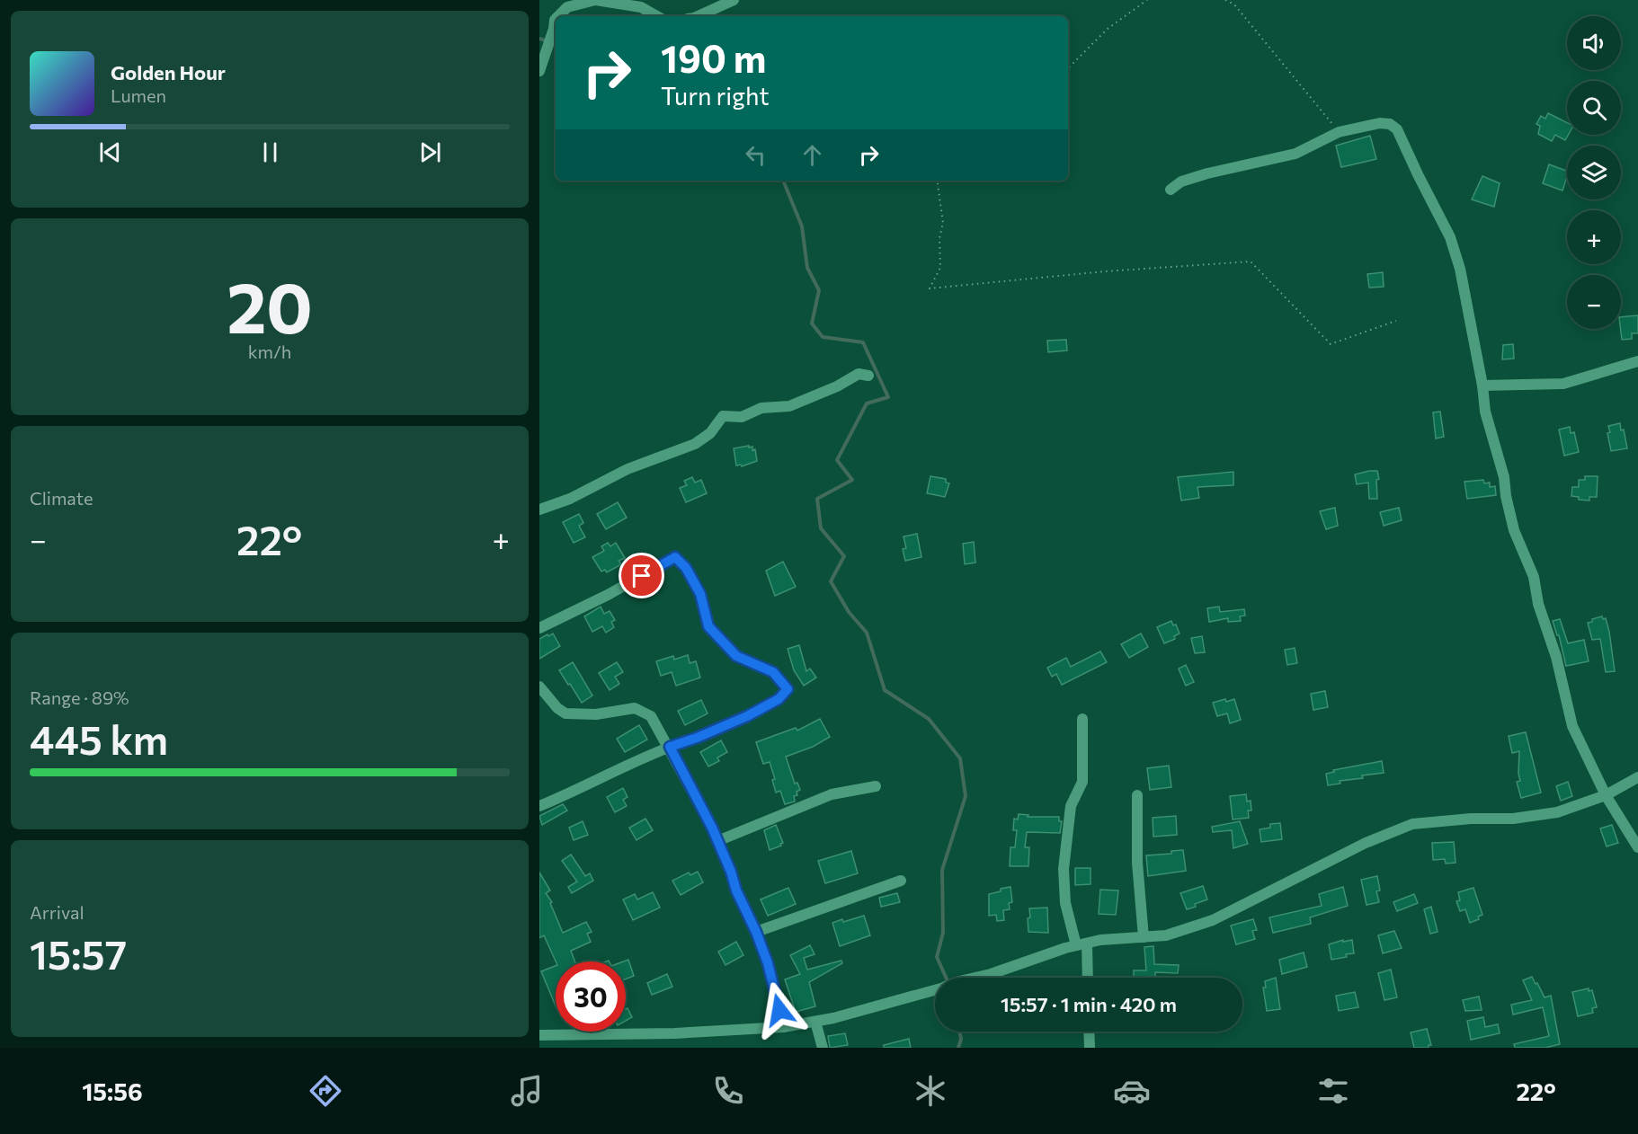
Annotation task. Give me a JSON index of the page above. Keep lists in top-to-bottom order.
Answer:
{
  "page": {
    "map_buttons": ["+", "−"],
    "turn": ["190 m", "Turn right"],
    "song": ["Golden Hour", "Lumen"],
    "tile": [
      ["20", "km/h"],
      "Climate",
      ["Range · 89%", "445 km"],
      ["Arrival", "15:57"]
    ],
    "heat": ["−", "22°", "+"],
    "limit": "30",
    "trip": "15:57 · 1 min · 420 m",
    "tabs": ["15:56", "22°"]
  }
}
